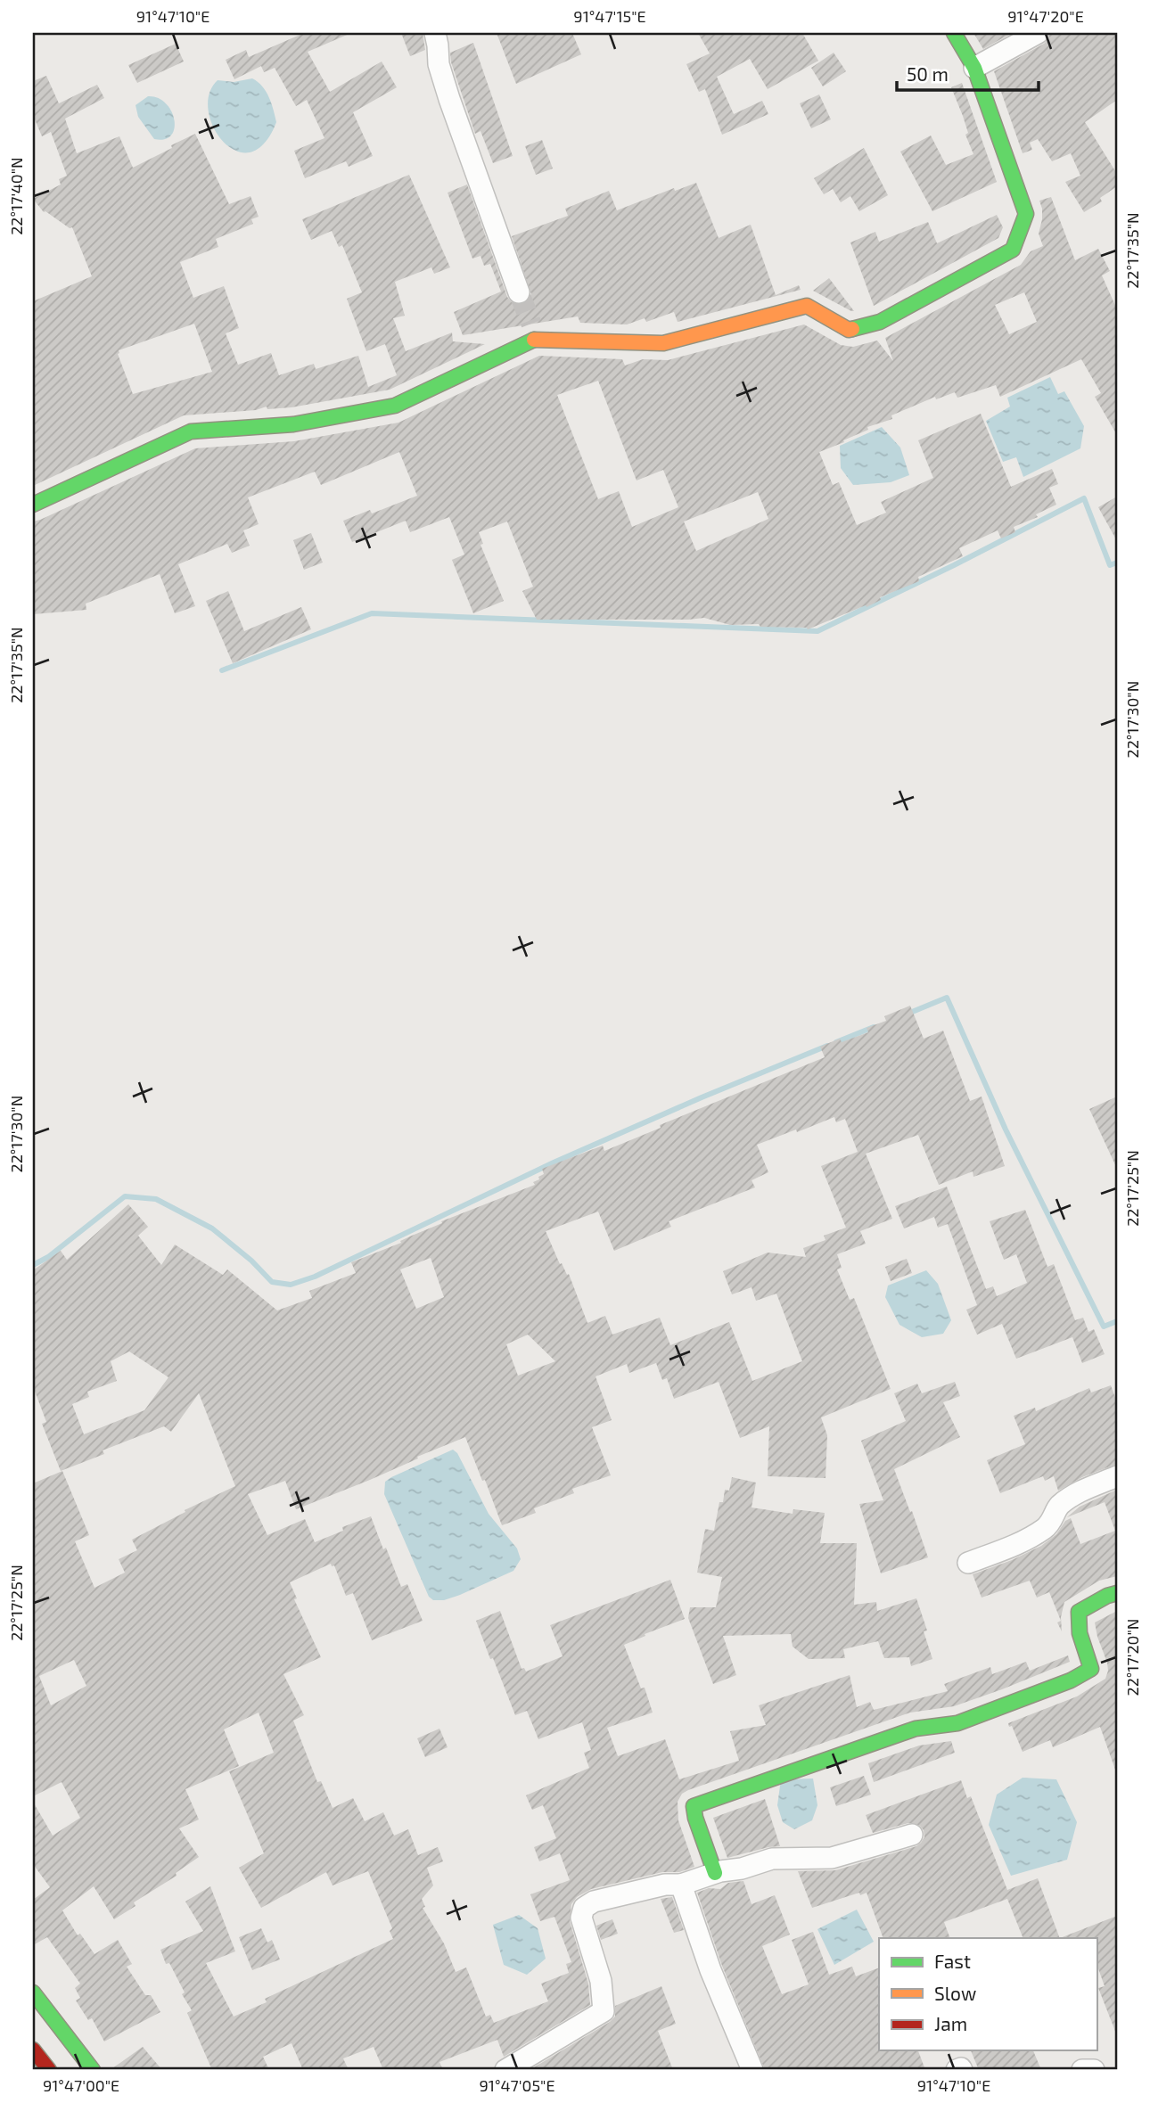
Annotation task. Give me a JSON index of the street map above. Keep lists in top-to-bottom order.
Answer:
{
  "legend": ["Fast", "Slow", "Jam"],
  "scale_bar": "50 m",
  "coordinates": [
    "91°47'10\"E",
    "91°47'15\"E",
    "91°47'20\"E",
    "22°17'40\"N",
    "22°17'35\"N",
    "22°17'30\"N",
    "22°17'25\"N",
    "22°17'20\"N",
    "91°47'00\"E",
    "91°47'05\"E"
  ]
}
